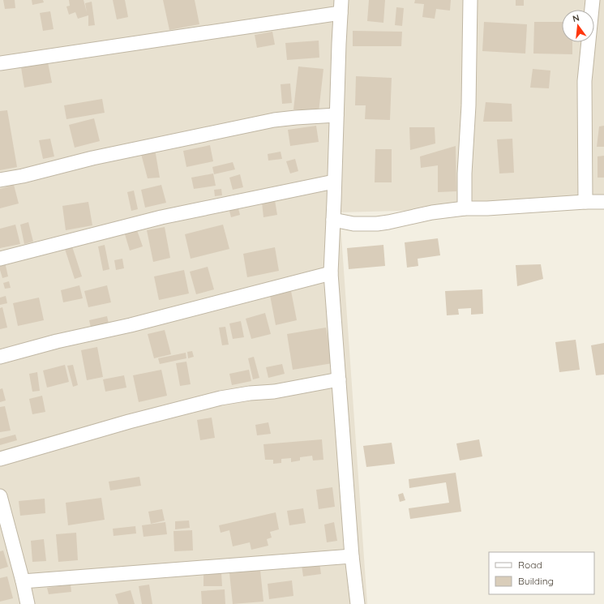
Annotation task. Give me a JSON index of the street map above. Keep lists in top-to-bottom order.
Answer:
{
  "legend": ["Road", "Building"],
  "north": "top"
}
